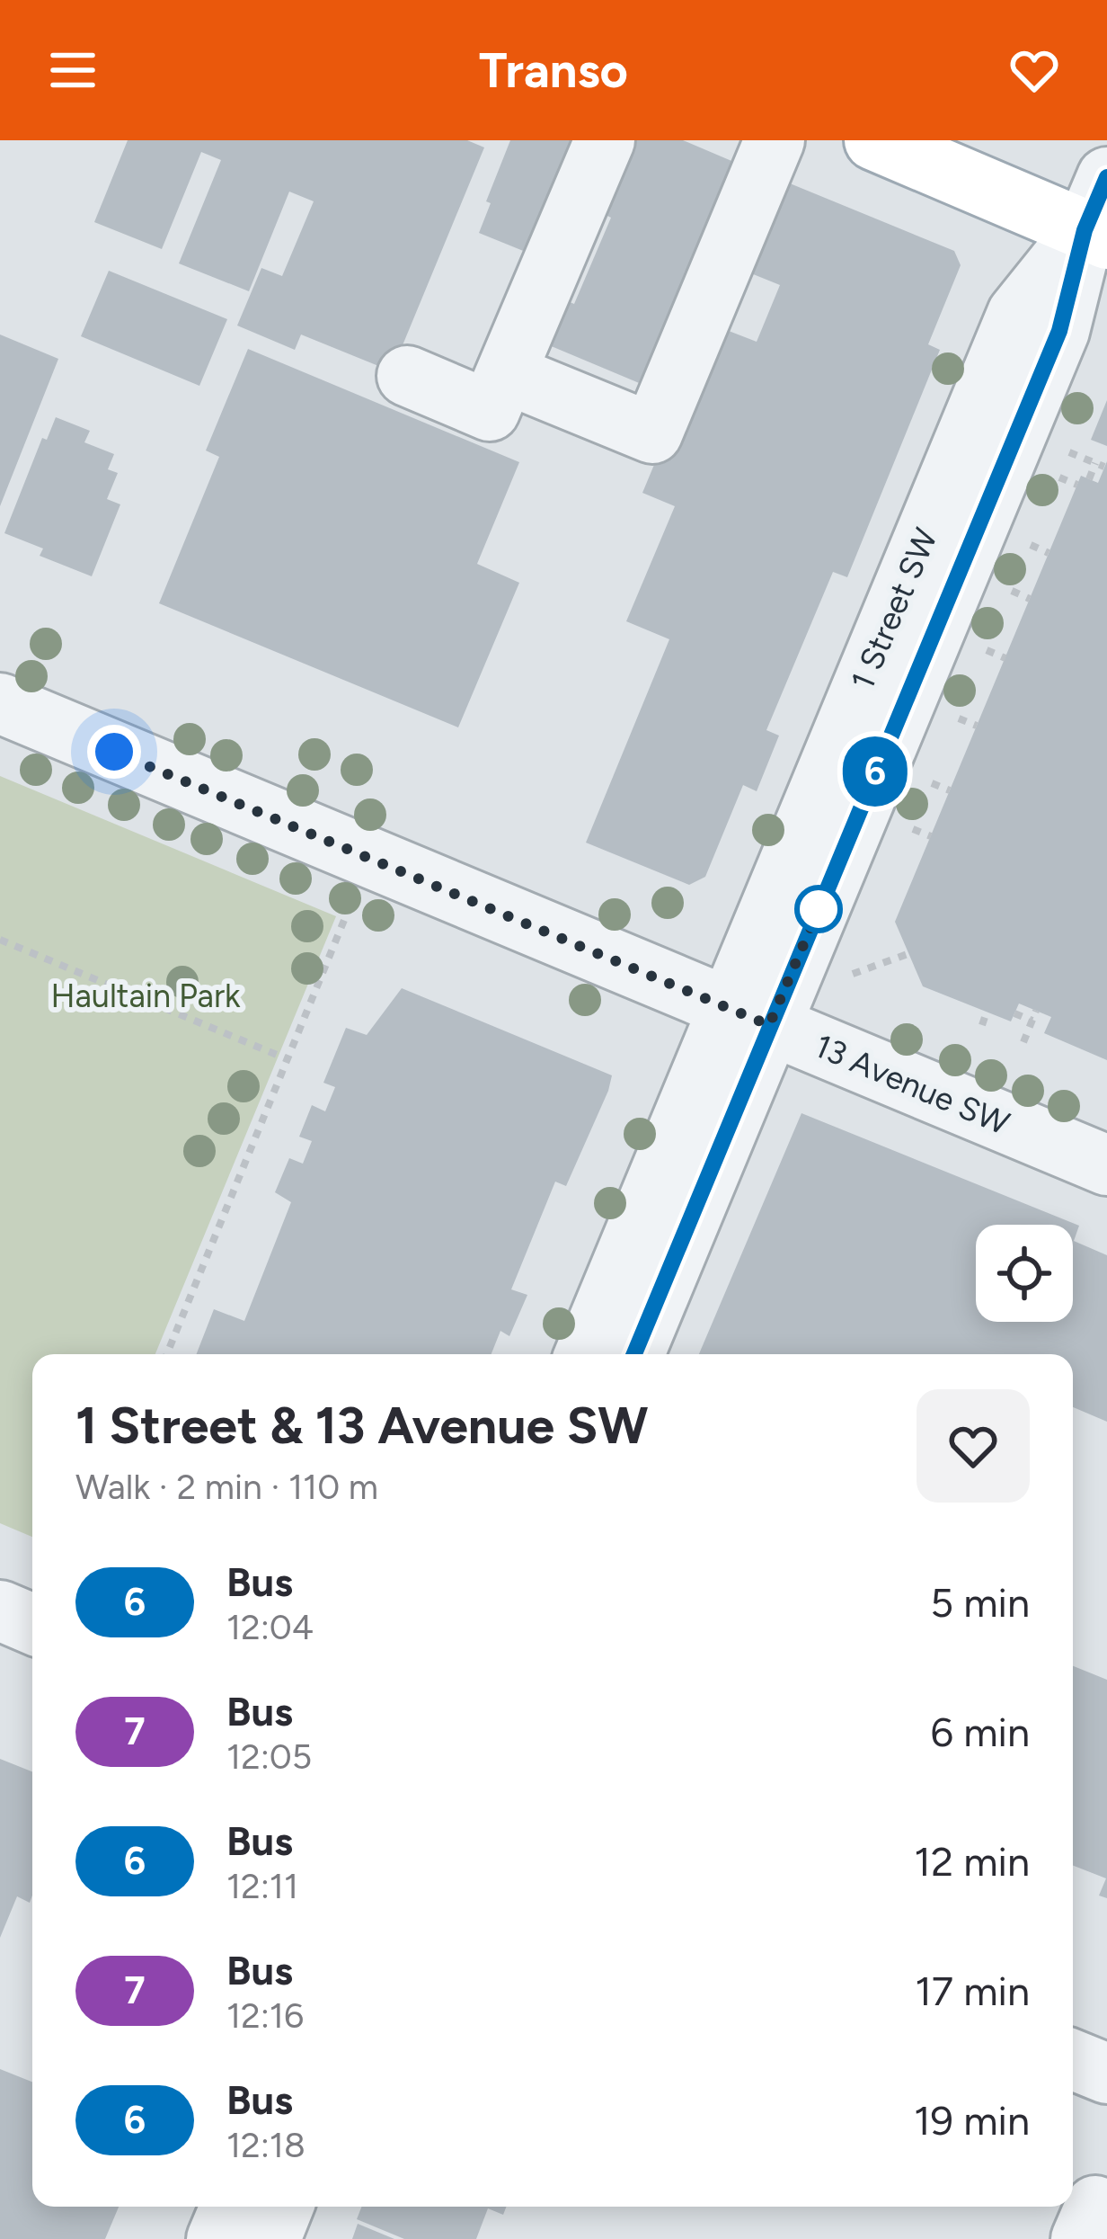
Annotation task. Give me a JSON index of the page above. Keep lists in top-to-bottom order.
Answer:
{
  "streets": {
    "street": ["1 Street SW", "13 Avenue SW"]
  },
  "crossings": [
    ["1 Street SW", "13 Avenue SW"]
  ],
  "parks": ["Haultain Park"],
  "lines": ["bus line 6"],
  "page": {
    "header": "Transo",
    "on_map": "6",
    "heading": ["1 Street & 13 Avenue SW", "Walk · 2 min · 110 m"],
    "list": [
      {
        "mark": "6",
        "name": "Bus",
        "note": "12:04",
        "value": "5 min"
      },
      {
        "mark": "7",
        "name": "Bus",
        "note": "12:05",
        "value": "6 min"
      },
      {
        "mark": "6",
        "name": "Bus",
        "note": "12:11",
        "value": "12 min"
      },
      {
        "mark": "7",
        "name": "Bus",
        "note": "12:16",
        "value": "17 min"
      },
      {
        "mark": "6",
        "name": "Bus",
        "note": "12:18",
        "value": "19 min"
      }
    ]
  }
}
